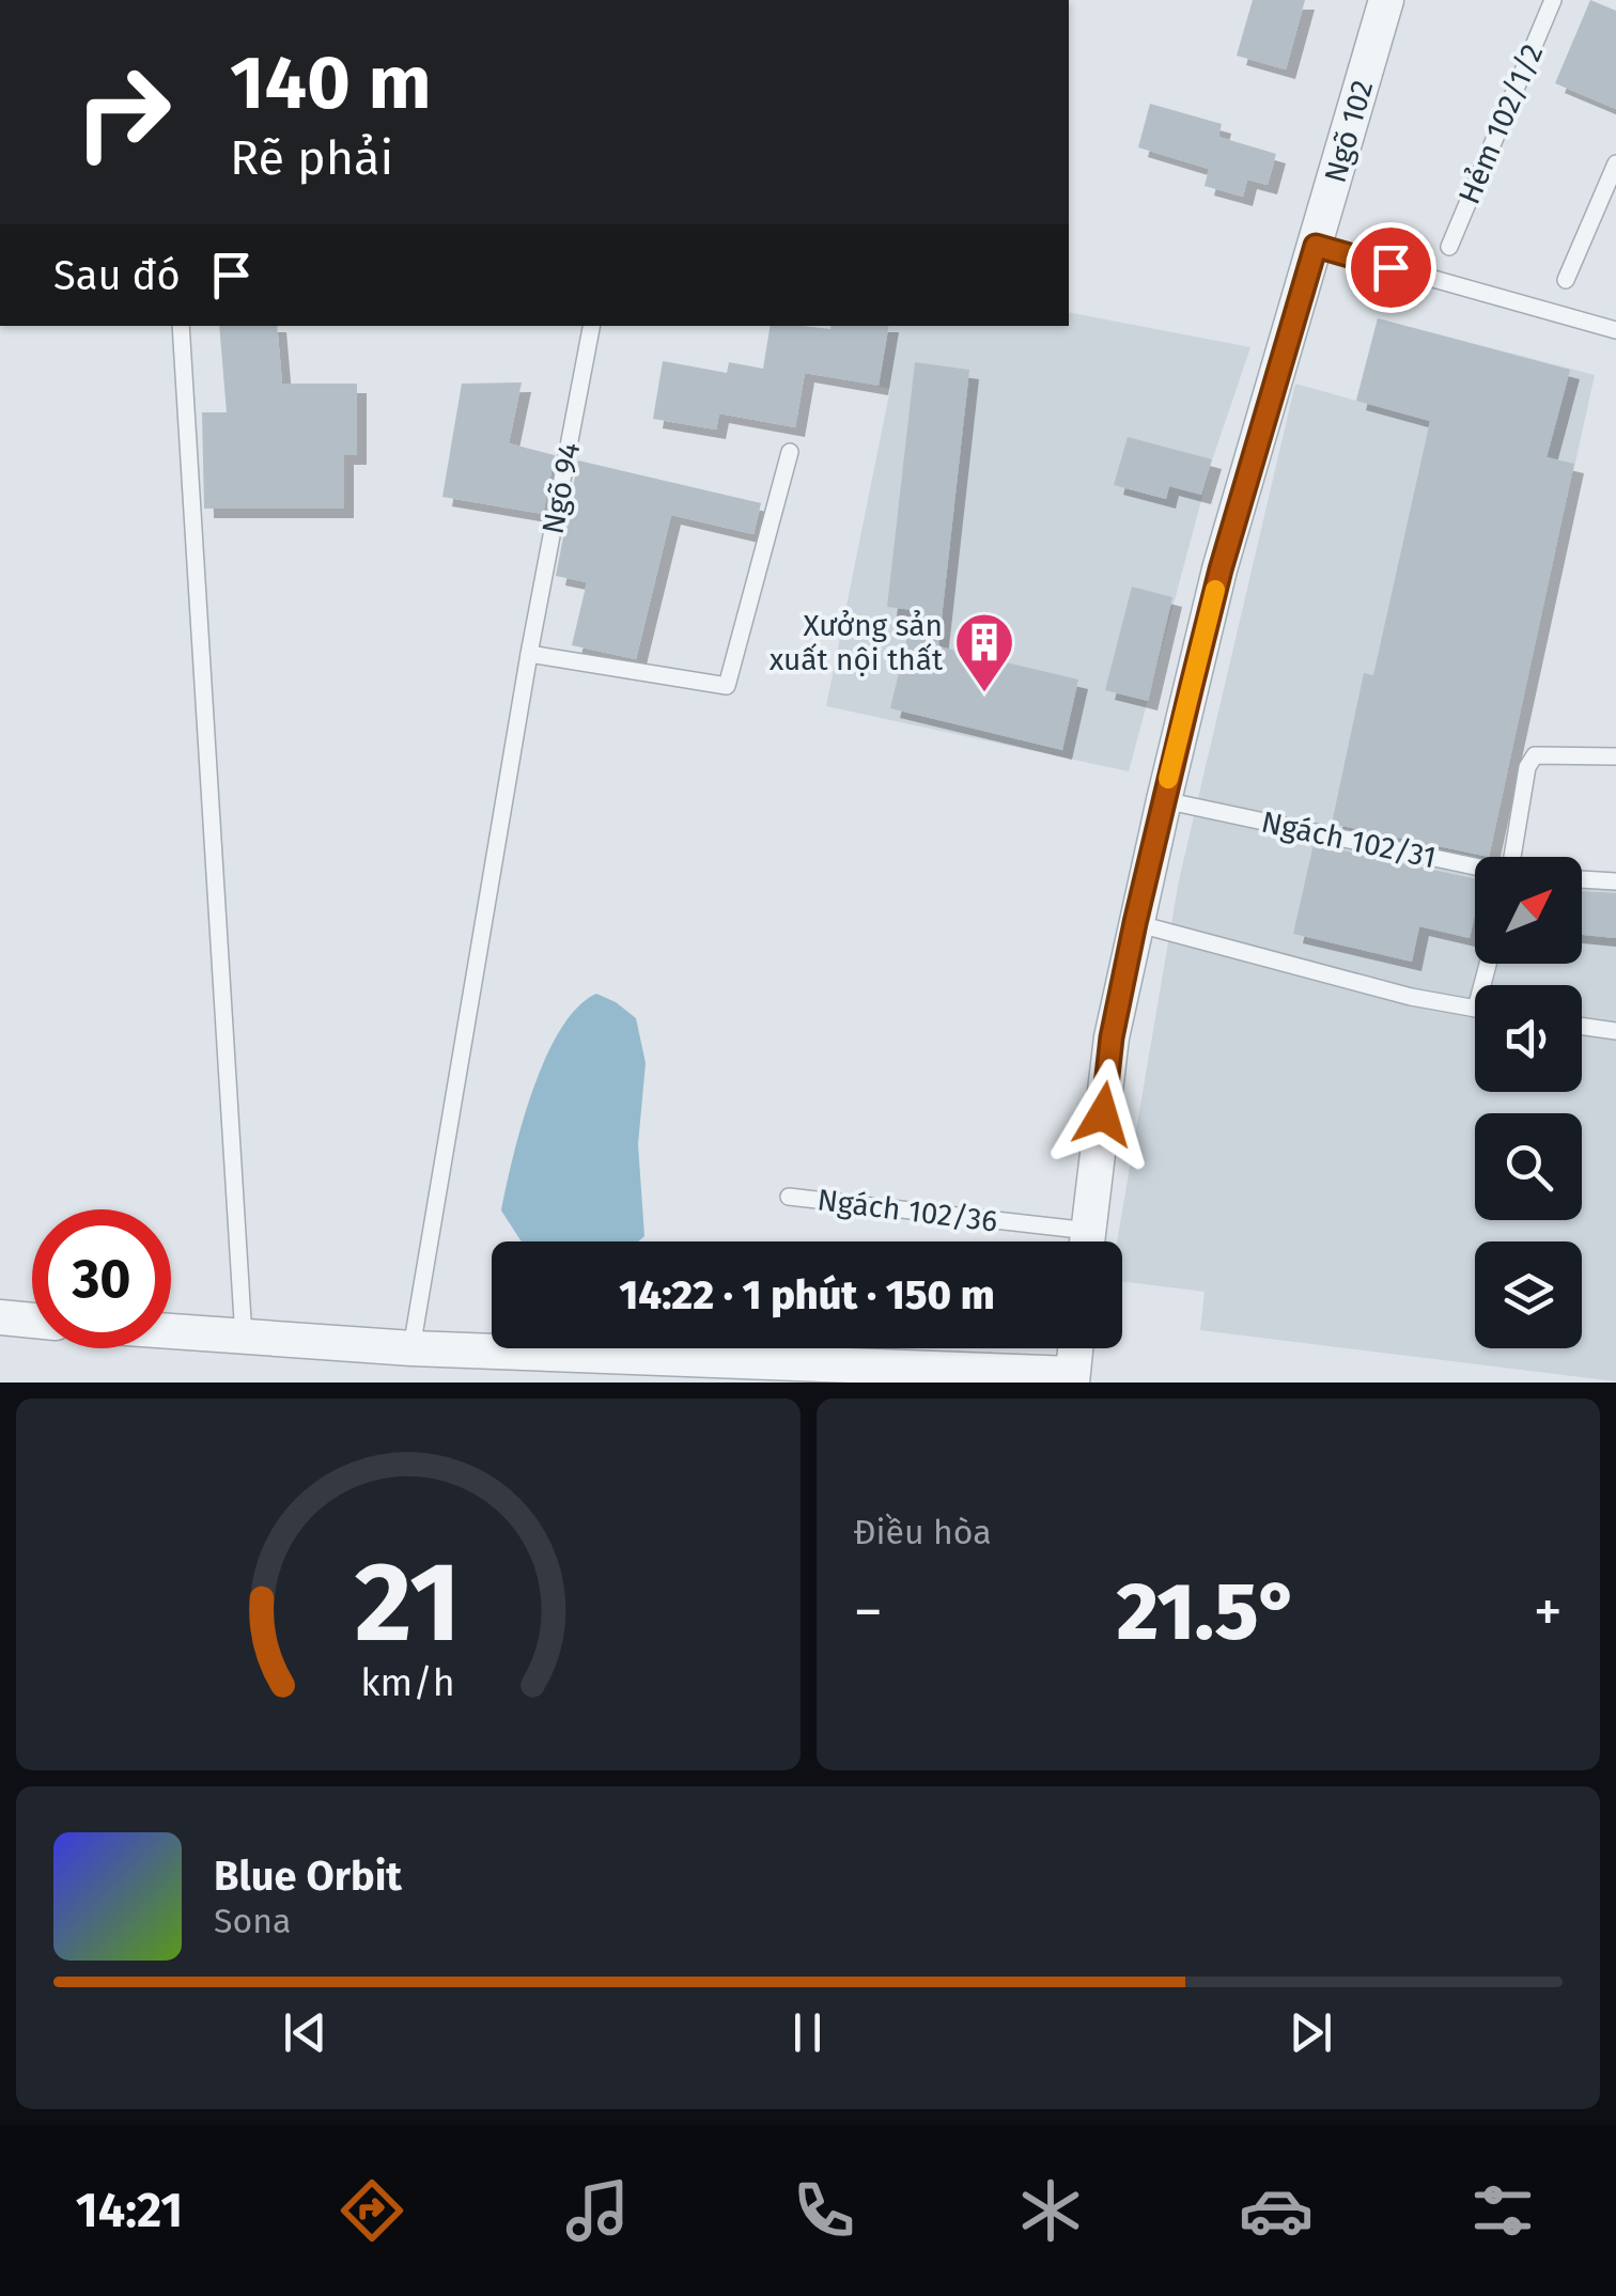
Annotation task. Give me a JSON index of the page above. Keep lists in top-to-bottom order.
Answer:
{
  "streets": {
    "street": ["Ngõ 102"],
    "lane": [
      "Hẻm 102/1/2",
      "Ngõ 94",
      "Ngách 102/31",
      "Ngách 102/36"
    ]
  },
  "crossings": [
    ["Ngõ 102", "Ngách 102/31"]
  ],
  "places": {
    "building": ["Xưởng sản xuất nội thất"]
  },
  "north": "top right",
  "page": {
    "turn": ["140 m", "Rẽ phải"],
    "then": "Sau đó",
    "limit": "30",
    "trip": "14:22 · 1 phút · 150 m",
    "tile": "Điều hòa",
    "heat": ["−", "21.5°", "+"],
    "song": ["Blue Orbit", "Sona"],
    "tabs": "14:21",
    "gauge": ["21", "km/h"]
  }
}
